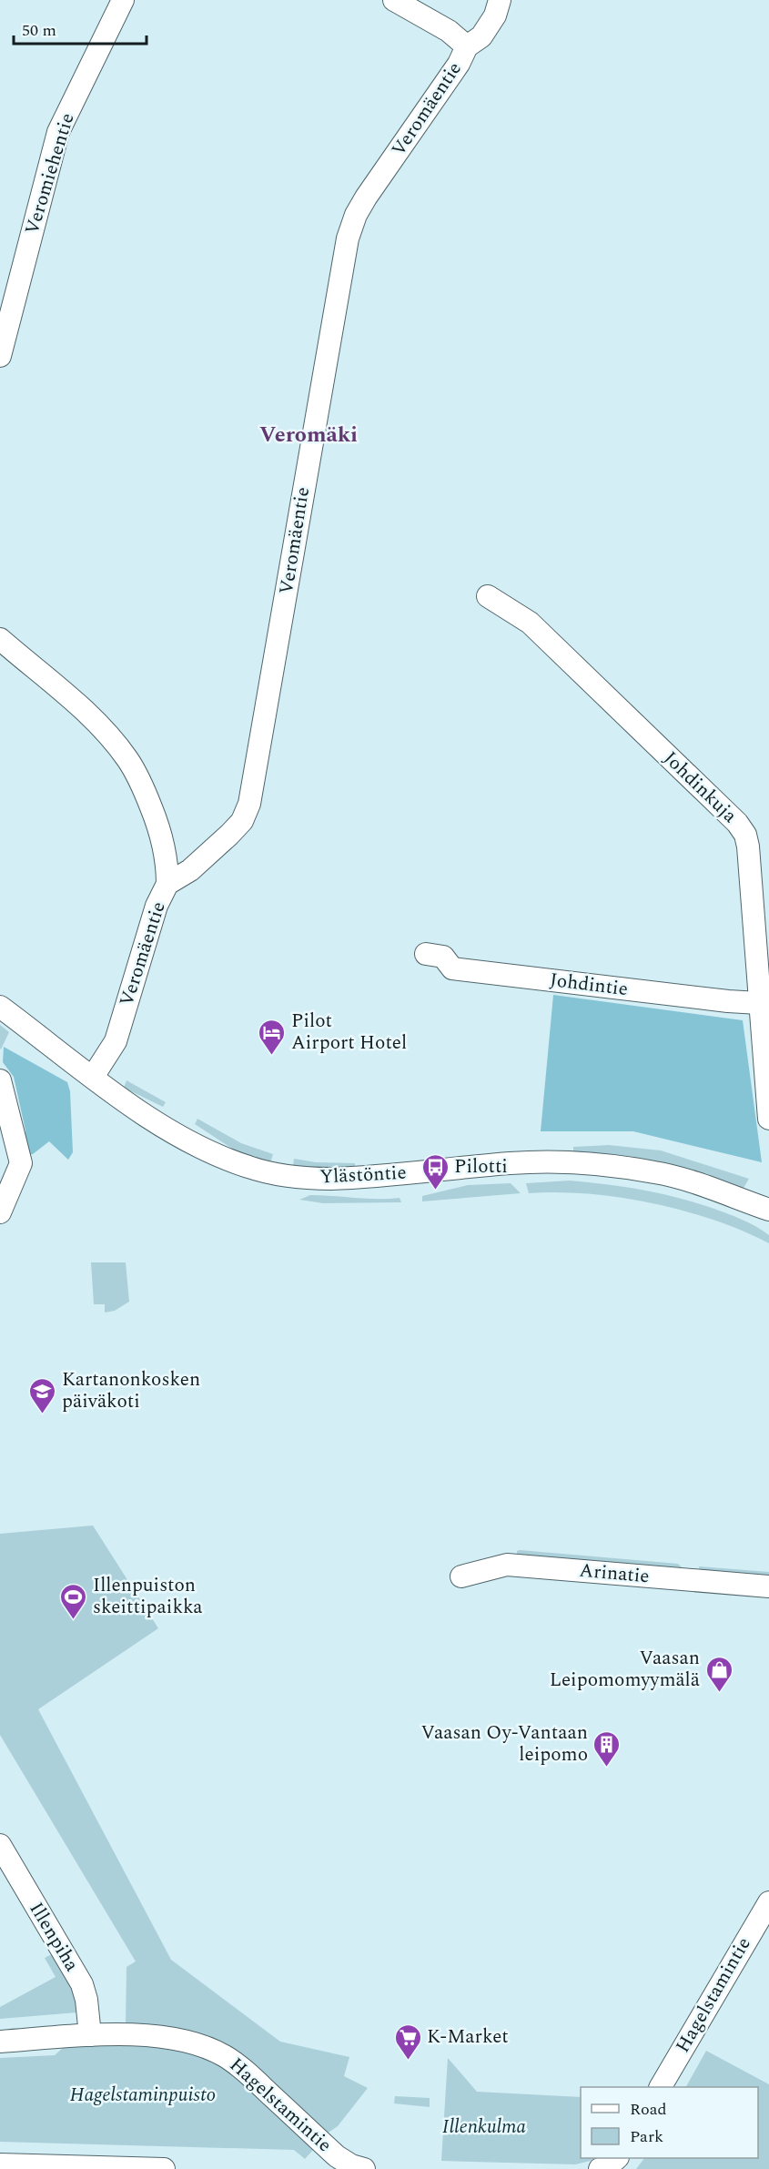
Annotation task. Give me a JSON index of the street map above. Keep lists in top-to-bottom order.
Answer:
{
  "streets": {
    "street": [
      "Veromäentie",
      "Veromiehentie",
      "Johdinkuja",
      "Johdintie",
      "Ylästöntie",
      "Arinatie",
      "Illenpiha",
      "Hagelstamintie"
    ]
  },
  "crossings": [
    ["Veromäentie", "Ylästöntie"],
    ["Johdinkuja", "Johdintie"],
    ["Illenpiha", "Hagelstamintie"]
  ],
  "districts": ["Veromäki"],
  "parks": ["Hagelstaminpuisto", "Illenkulma"],
  "places": {
    "hotel": ["Pilot Airport Hotel"],
    "bus stop": ["Pilotti"],
    "school or university": ["Kartanonkosken päiväkoti"],
    "sports": ["Illenpuiston skeittipaikka"],
    "shop": ["Vaasan Leipomomyymälä"],
    "building": ["Vaasan Oy-Vantaan leipomo"],
    "supermarket": ["K-Market"]
  },
  "legend": ["Road", "Park"],
  "scale_bar": "50 m"
}
